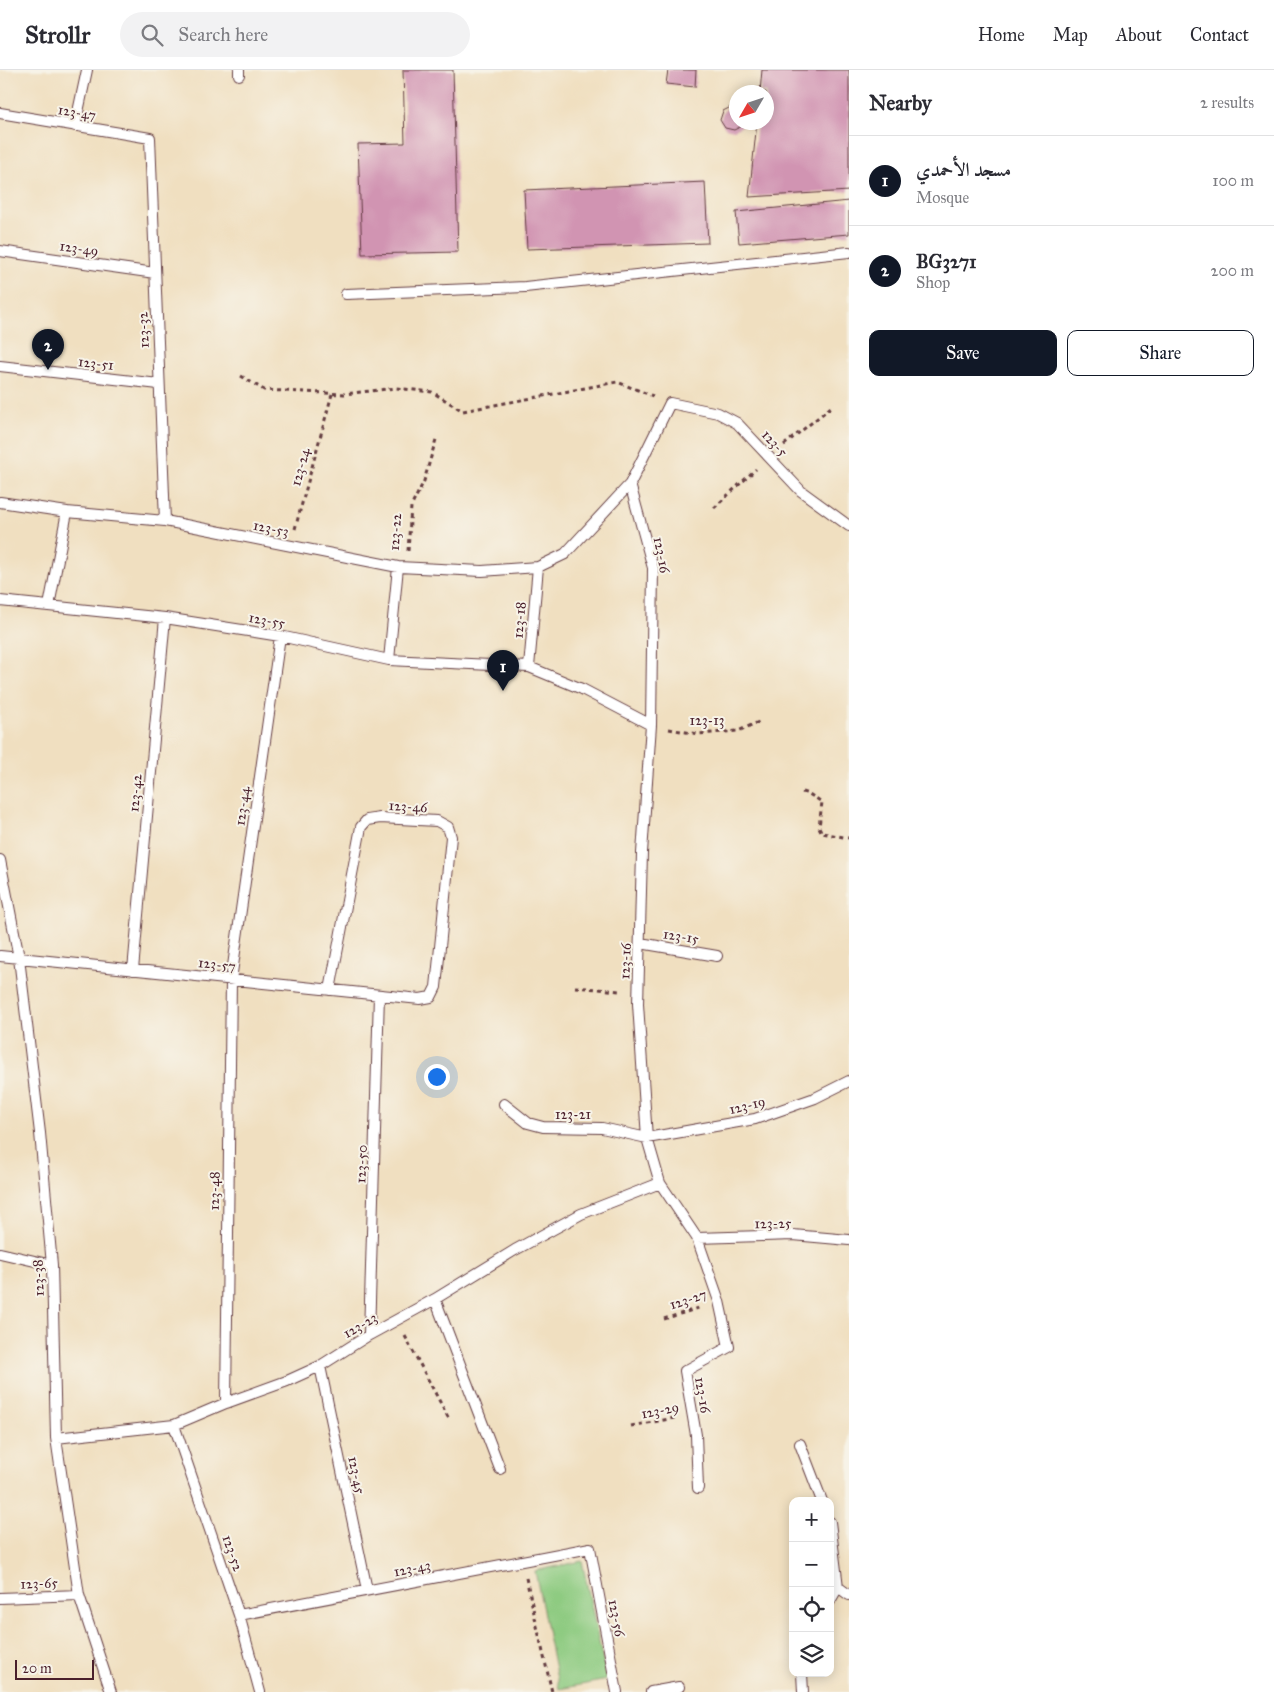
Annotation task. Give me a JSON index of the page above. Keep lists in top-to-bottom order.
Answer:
{
  "streets": {
    "lane": [
      "123-47",
      "123-49",
      "123-32",
      "123-51",
      "123-5",
      "123-53",
      "123-22",
      "123-16",
      "123-55",
      "123-18",
      "123-42",
      "123-44",
      "123-46",
      "123-15",
      "123-57",
      "123-19",
      "123-21",
      "123-50",
      "123-48",
      "123-25",
      "123-38",
      "123-23",
      "123-45",
      "123-52",
      "123-43",
      "123-65",
      "123-56"
    ],
    "path": [
      "123-24",
      "123-13",
      "123-27",
      "123-29"
    ]
  },
  "crossings": [
    ["123-47", "123-32"],
    ["123-49", "123-32"],
    ["123-32", "123-51"],
    ["123-32", "123-53"],
    ["123-24", "123-53"],
    ["123-53", "123-22"],
    ["123-53", "123-18"],
    ["123-22", "123-55"],
    ["123-16", "123-13"],
    ["123-16", "123-15"],
    ["123-16", "123-19"],
    ["123-16", "123-21"],
    ["123-16", "123-25"],
    ["123-16", "123-27"],
    ["123-16", "123-23"],
    ["123-16", "123-29"],
    ["123-55", "123-18"],
    ["123-55", "123-42"],
    ["123-55", "123-44"],
    ["123-42", "123-57"],
    ["123-44", "123-57"],
    ["123-44", "123-48"],
    ["123-46", "123-57"],
    ["123-57", "123-50"],
    ["123-57", "123-48"],
    ["123-57", "123-38"],
    ["123-19", "123-21"],
    ["123-50", "123-23"],
    ["123-48", "123-23"],
    ["123-38", "123-23"],
    ["123-38", "123-65"],
    ["123-23", "123-45"],
    ["123-23", "123-52"],
    ["123-45", "123-43"],
    ["123-52", "123-43"],
    ["123-43", "123-56"]
  ],
  "scale_bar": "20 m",
  "north": "bottom left",
  "page": {
    "header": "Strollr",
    "search": "Search here",
    "nav": [
      "Home",
      "Map",
      "About",
      "Contact"
    ],
    "heading": ["Nearby", "2 results"],
    "list": [
      {
        "mark": "1",
        "name": "مسجد الأحمدي",
        "note": "Mosque",
        "value": "100 m"
      },
      {
        "mark": "2",
        "name": "BG3271",
        "note": "Shop",
        "value": "200 m"
      }
    ],
    "buttons": ["Save", "Share"],
    "pins": ["2", "1"],
    "map_buttons": ["+", "−"],
    "scale": "20 m"
  }
}
